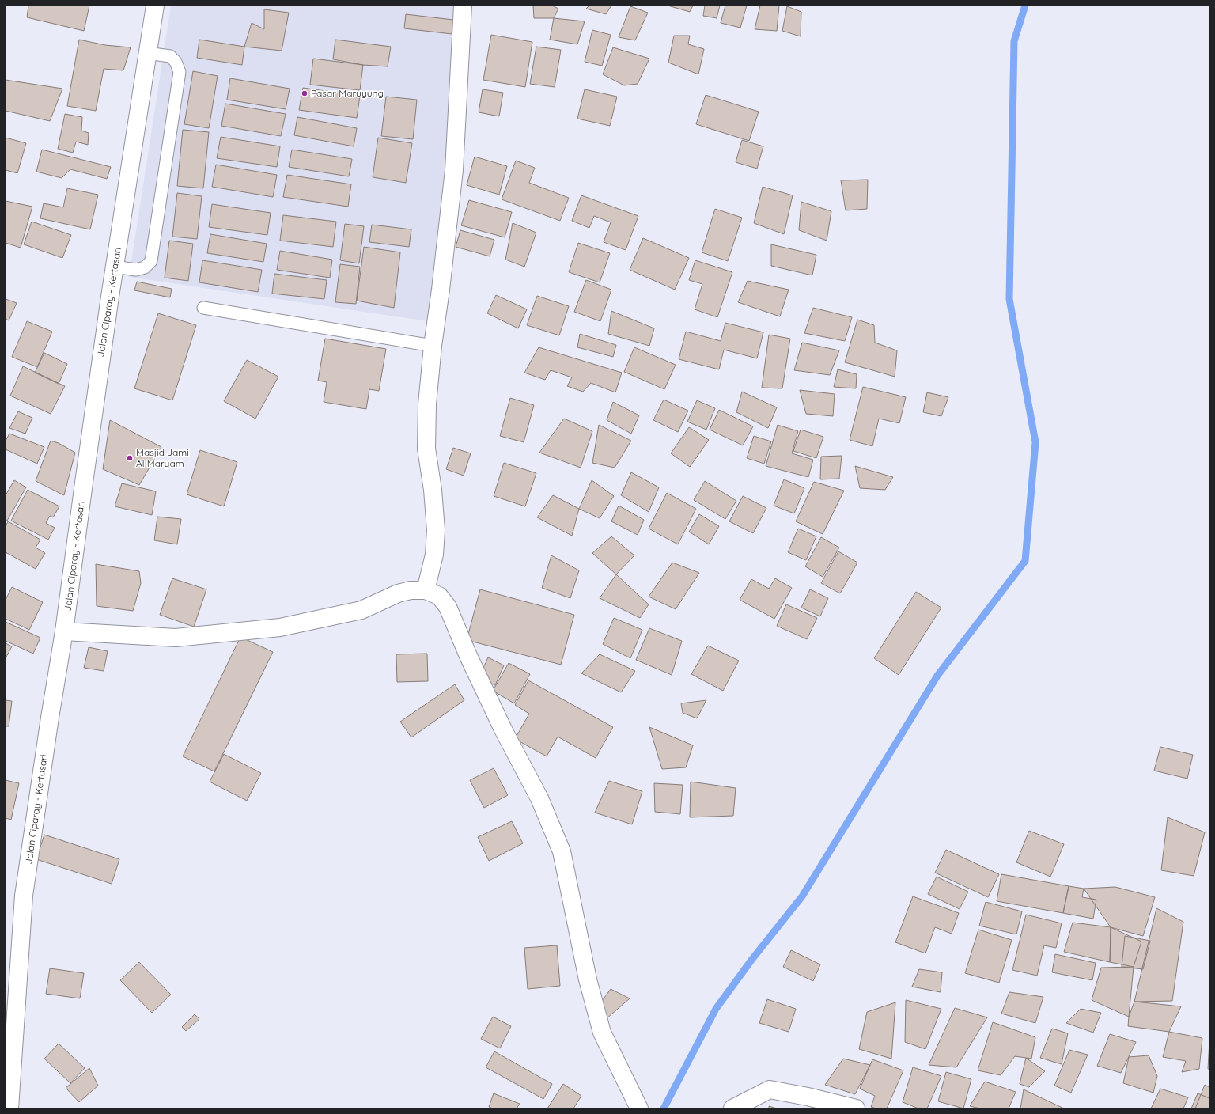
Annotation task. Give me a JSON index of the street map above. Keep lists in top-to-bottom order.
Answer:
{
  "streets": {
    "street": ["Jalan Ciparay - Kertasari"]
  },
  "places": ["Pasar Maruyung", "Masjid Jami Al Maryam"]
}
